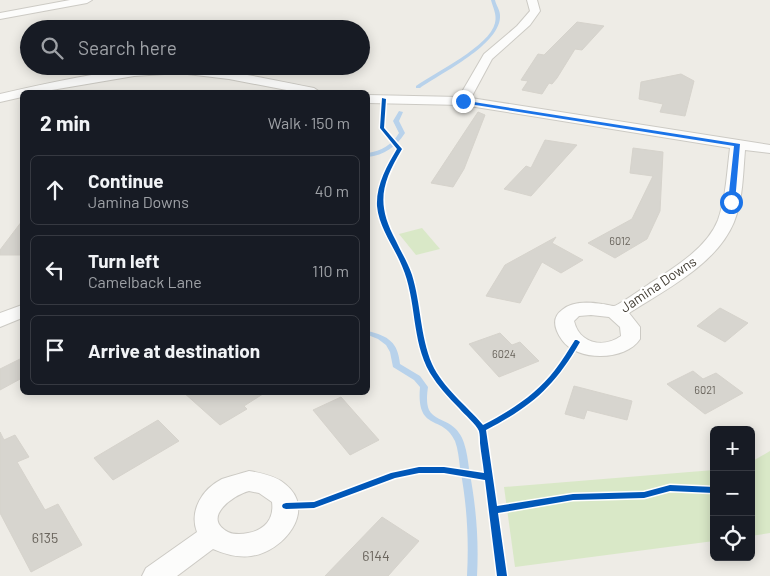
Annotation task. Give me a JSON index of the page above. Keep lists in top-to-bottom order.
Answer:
{
  "streets": {
    "street": ["Jamina Downs"]
  },
  "house_numbers": [
    "6012",
    "6024",
    "6021",
    "6135",
    "6144"
  ],
  "page": {
    "search": "Search here",
    "heading": ["2 min", "Walk · 150 m"],
    "list": [
      ["Continue", "Jamina Downs", "40 m"],
      ["Turn left", "Camelback Lane", "110 m"],
      "Arrive at destination"
    ],
    "map_buttons": ["+", "−"]
  }
}
